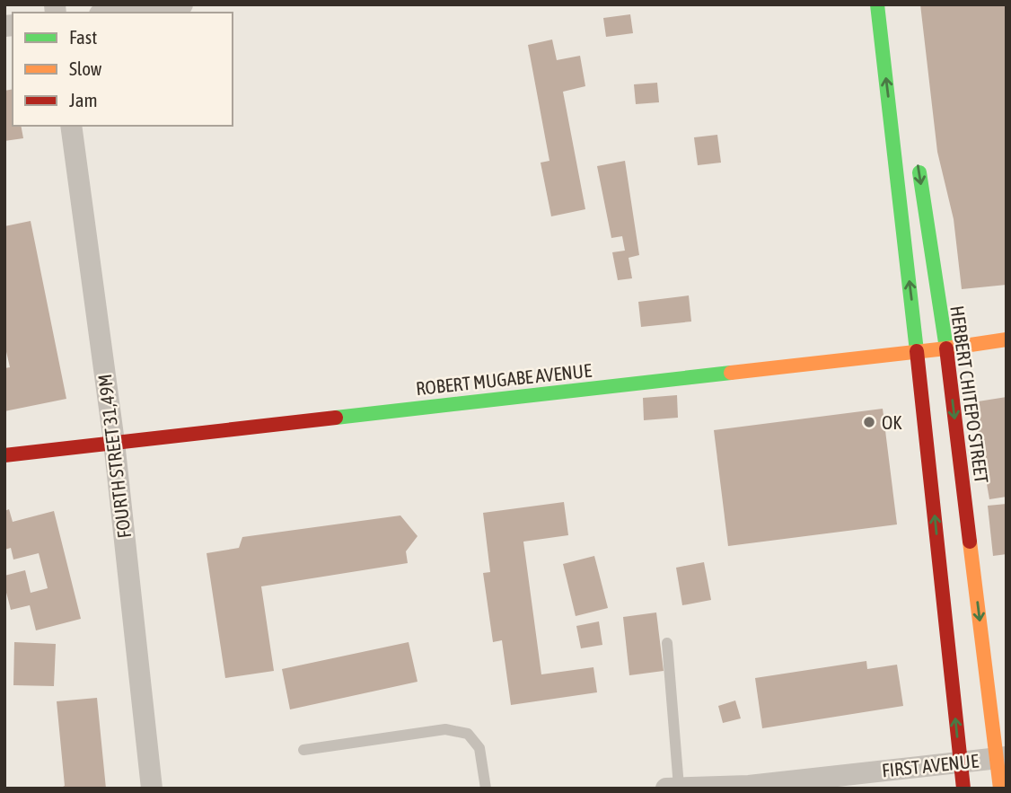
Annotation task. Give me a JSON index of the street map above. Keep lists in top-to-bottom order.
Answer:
{
  "streets": {
    "main road": ["ROBERT MUGABE AVENUE", "HERBERT CHITEPO STREET"],
    "street": ["FOURTH STREET 31,49M", "FIRST AVENUE"]
  },
  "crossings": [
    ["ROBERT MUGABE AVENUE", "HERBERT CHITEPO STREET"],
    ["ROBERT MUGABE AVENUE", "FOURTH STREET 31,49M"],
    ["HERBERT CHITEPO STREET", "FIRST AVENUE"]
  ],
  "places": ["OK"],
  "legend": ["Fast", "Slow", "Jam"]
}
